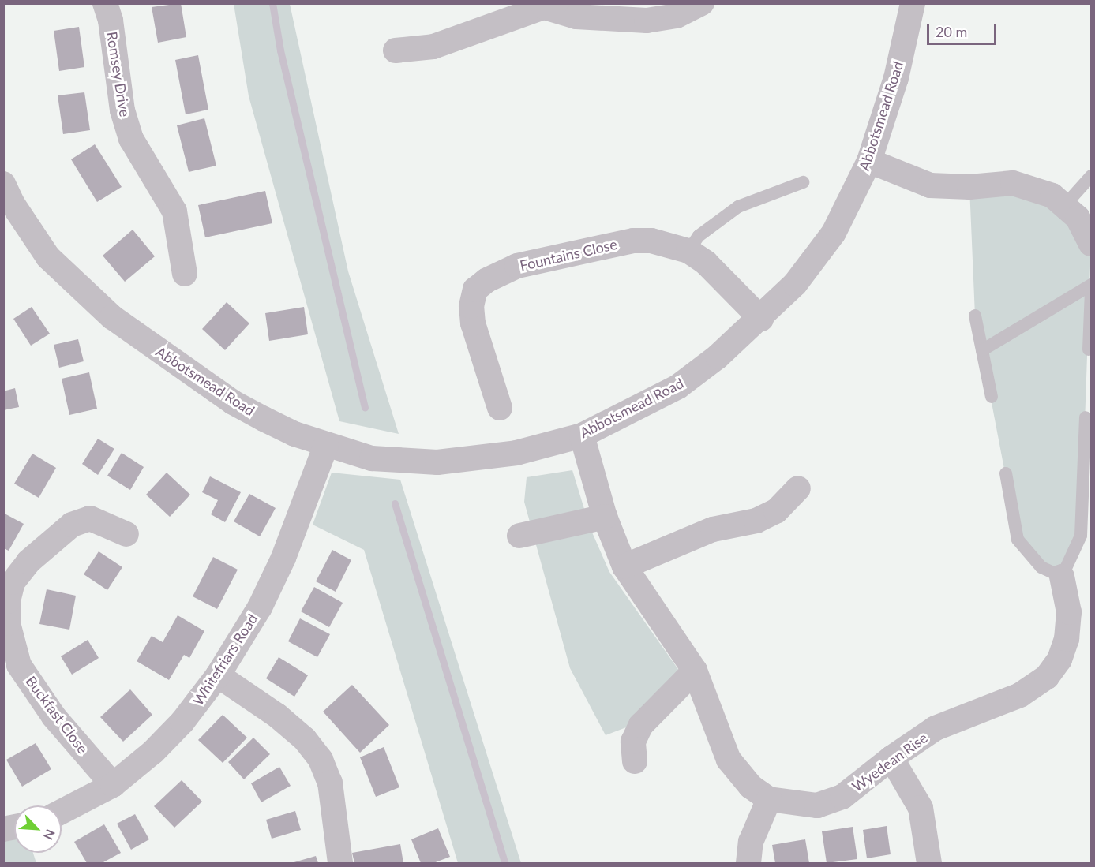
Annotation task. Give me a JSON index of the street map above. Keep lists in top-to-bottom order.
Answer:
{
  "streets": {
    "street": [
      "Romsey Drive",
      "Abbotsmead Road",
      "Fountains Close",
      "Whitefriars Road",
      "Buckfast Close",
      "Wyedean Rise"
    ]
  },
  "crossings": [
    ["Abbotsmead Road", "Fountains Close"],
    ["Abbotsmead Road", "Whitefriars Road"],
    ["Abbotsmead Road", "Wyedean Rise"],
    ["Whitefriars Road", "Buckfast Close"]
  ],
  "scale_bar": "20 m",
  "north": "bottom right"
}
